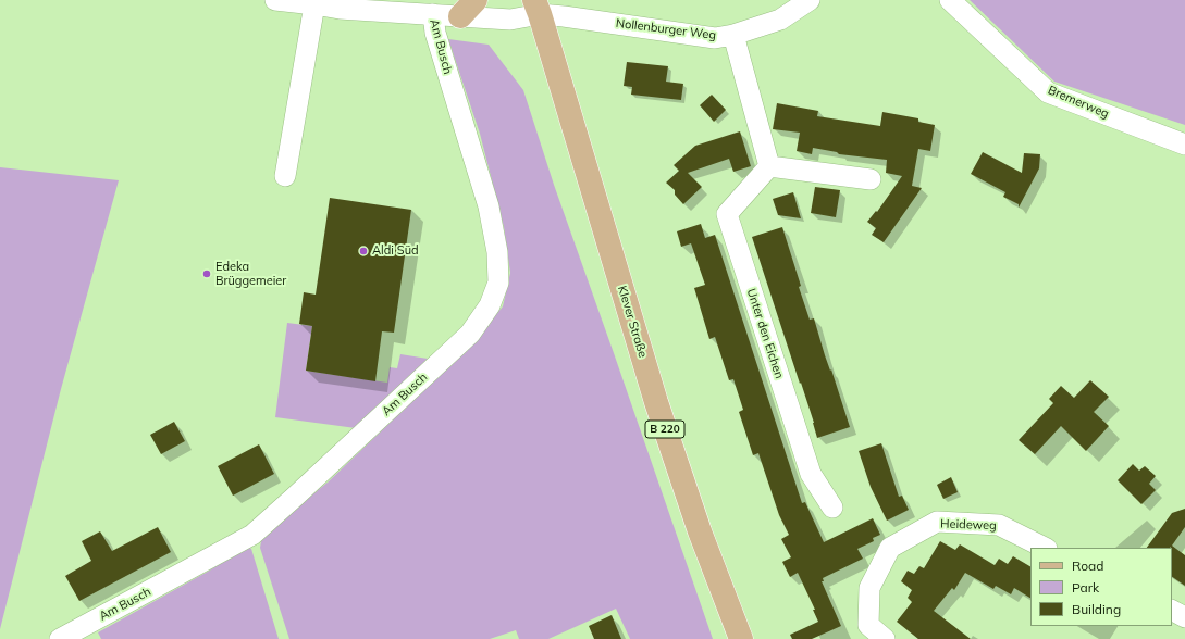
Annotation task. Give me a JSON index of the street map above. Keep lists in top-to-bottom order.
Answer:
{
  "streets": {
    "main road": ["Klever Straße", "B 220"],
    "street": [
      "Nollenburger Weg",
      "Am Busch",
      "Bremerweg",
      "Unter den Eichen",
      "Heideweg"
    ]
  },
  "crossings": [
    ["Nollenburger Weg", "Am Busch"],
    ["Nollenburger Weg", "Klever Straße"]
  ],
  "places": ["Aldi Süd", "Edeka Brüggemeier"],
  "legend": ["Road", "Park", "Building"]
}
